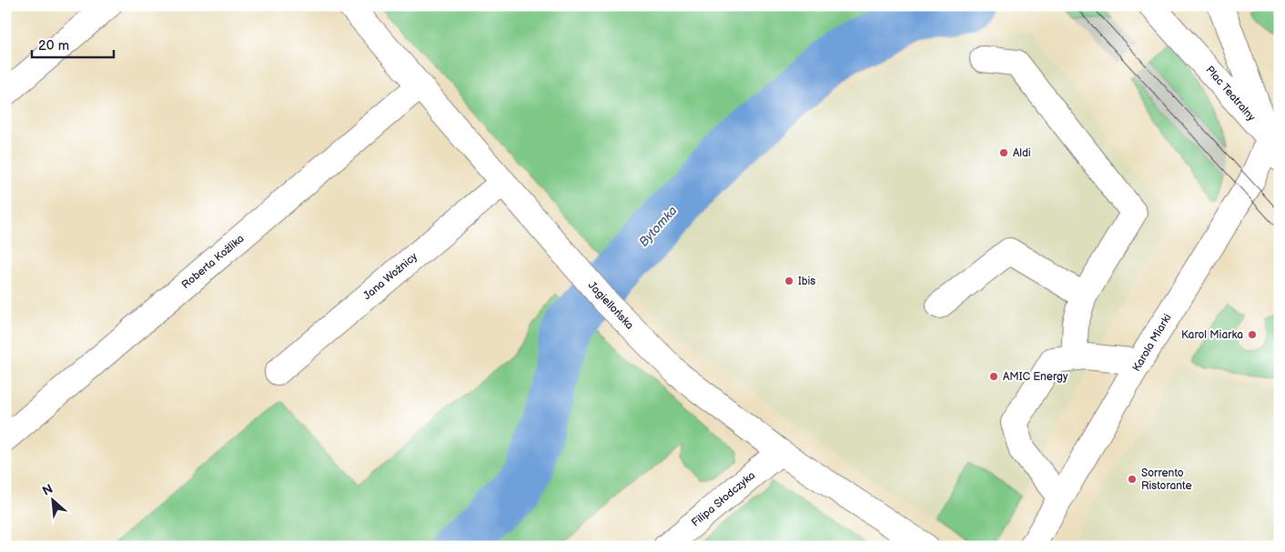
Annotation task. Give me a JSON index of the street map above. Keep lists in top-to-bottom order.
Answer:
{
  "streets": {
    "street": [
      "Plac Teatralny",
      "Roberta Koźlika",
      "Jana Woźnicy",
      "Jagiellońska",
      "Karola Miarki",
      "Filipa Słodczyka"
    ]
  },
  "crossings": [
    ["Plac Teatralny", "Karola Miarki"],
    ["Roberta Koźlika", "Jagiellońska"],
    ["Jana Woźnicy", "Jagiellońska"],
    ["Jagiellońska", "Filipa Słodczyka"]
  ],
  "water": ["Bytomka"],
  "places": [
    "Aldi",
    "Ibis",
    "Karol Miarka",
    "AMIC Energy",
    "Sorrento Ristorante"
  ],
  "scale_bar": "20 m",
  "north": "top left"
}
